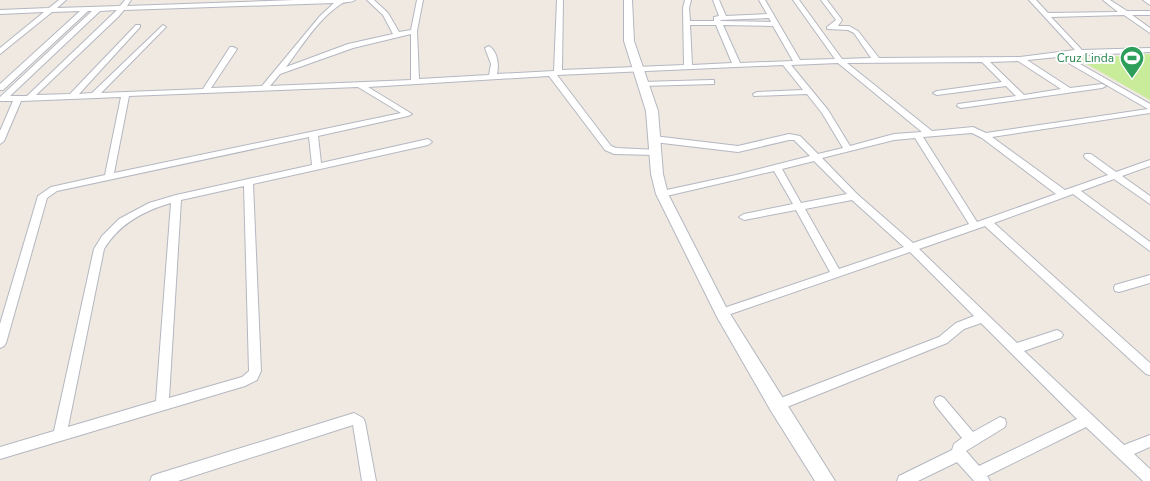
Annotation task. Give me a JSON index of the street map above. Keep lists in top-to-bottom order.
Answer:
{
  "places": {
    "sports": ["Cruz Linda"]
  }
}
